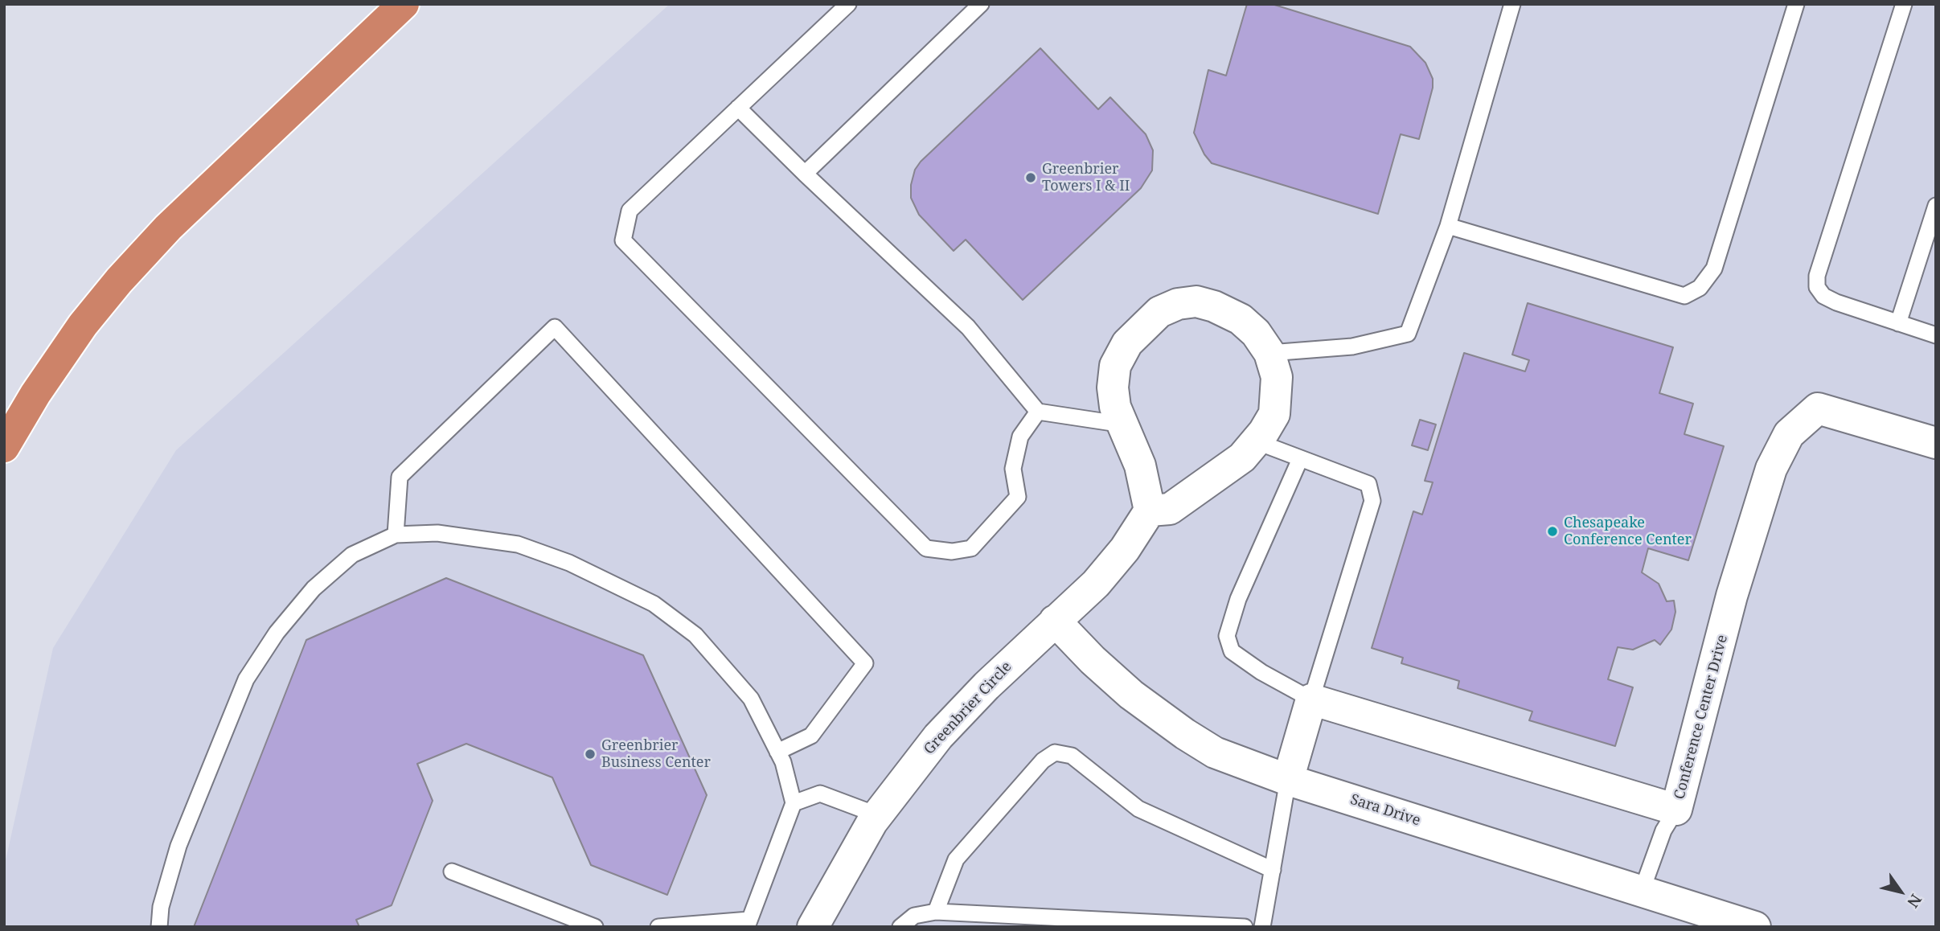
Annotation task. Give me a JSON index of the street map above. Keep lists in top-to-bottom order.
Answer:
{
  "streets": {
    "street": ["Greenbrier Circle", "Conference Center Drive", "Sara Drive"]
  },
  "crossings": [
    ["Greenbrier Circle", "Sara Drive"]
  ],
  "places": ["Greenbrier Towers I & II", "Chesapeake Conference Center", "Greenbrier Business Center"],
  "north": "bottom right"
}
